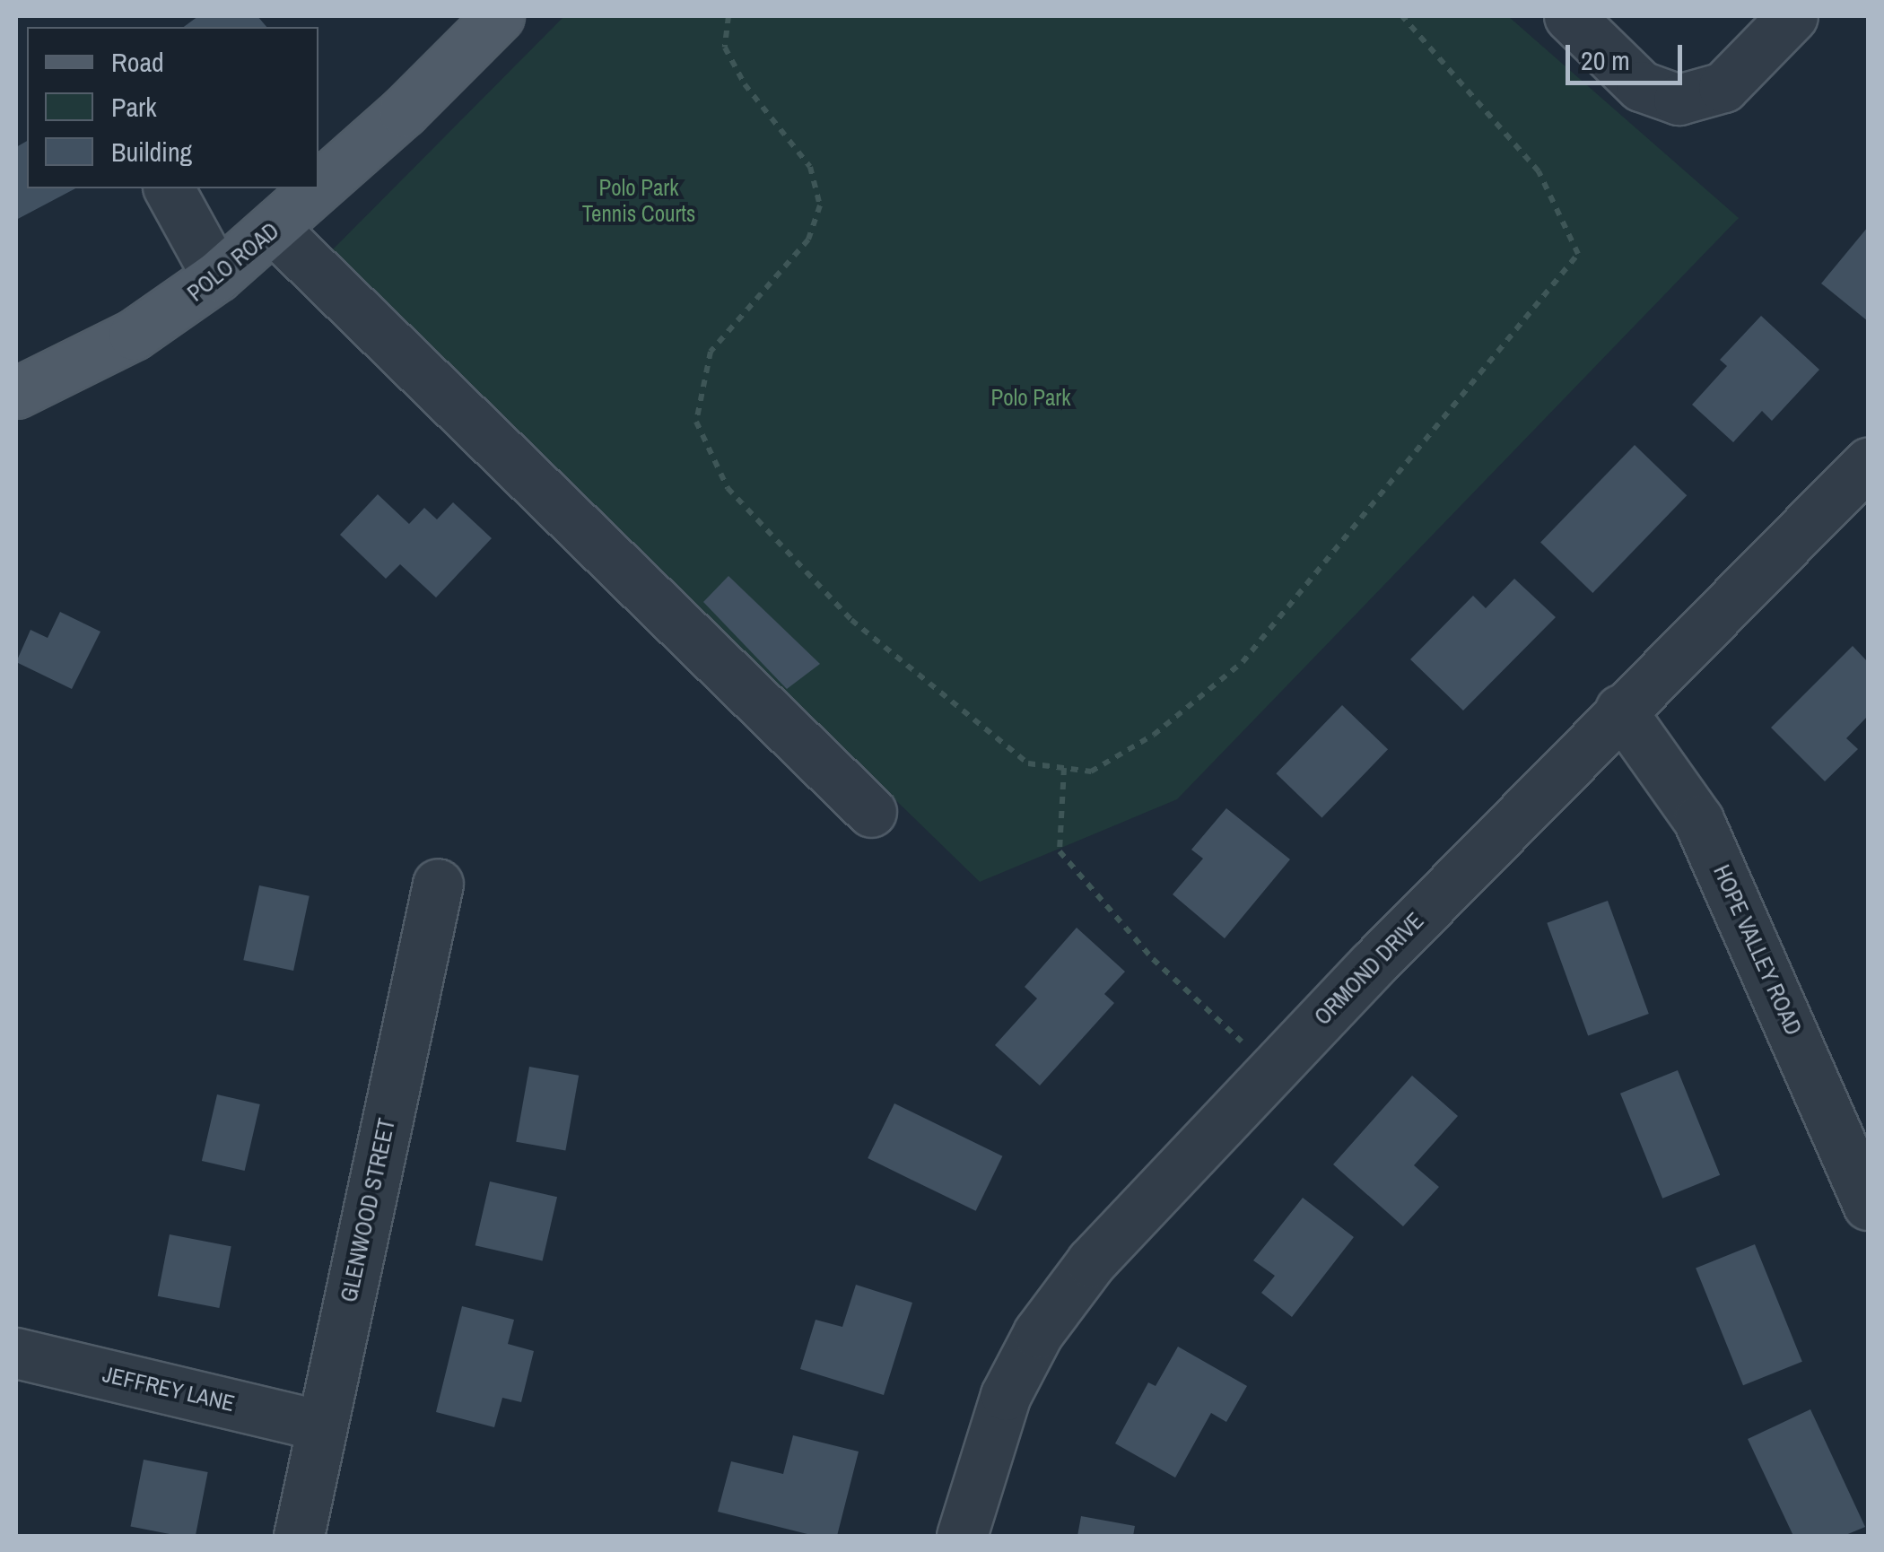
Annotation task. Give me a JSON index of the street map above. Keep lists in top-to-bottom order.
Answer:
{
  "streets": {
    "main road": ["POLO ROAD"],
    "street": [
      "HOPE VALLEY ROAD",
      "ORMOND DRIVE",
      "GLENWOOD STREET",
      "JEFFREY LANE"
    ]
  },
  "crossings": [
    ["HOPE VALLEY ROAD", "ORMOND DRIVE"],
    ["GLENWOOD STREET", "JEFFREY LANE"]
  ],
  "parks": ["Polo Park Tennis Courts", "Polo Park"],
  "legend": ["Road", "Park", "Building"],
  "scale_bar": "20 m"
}
